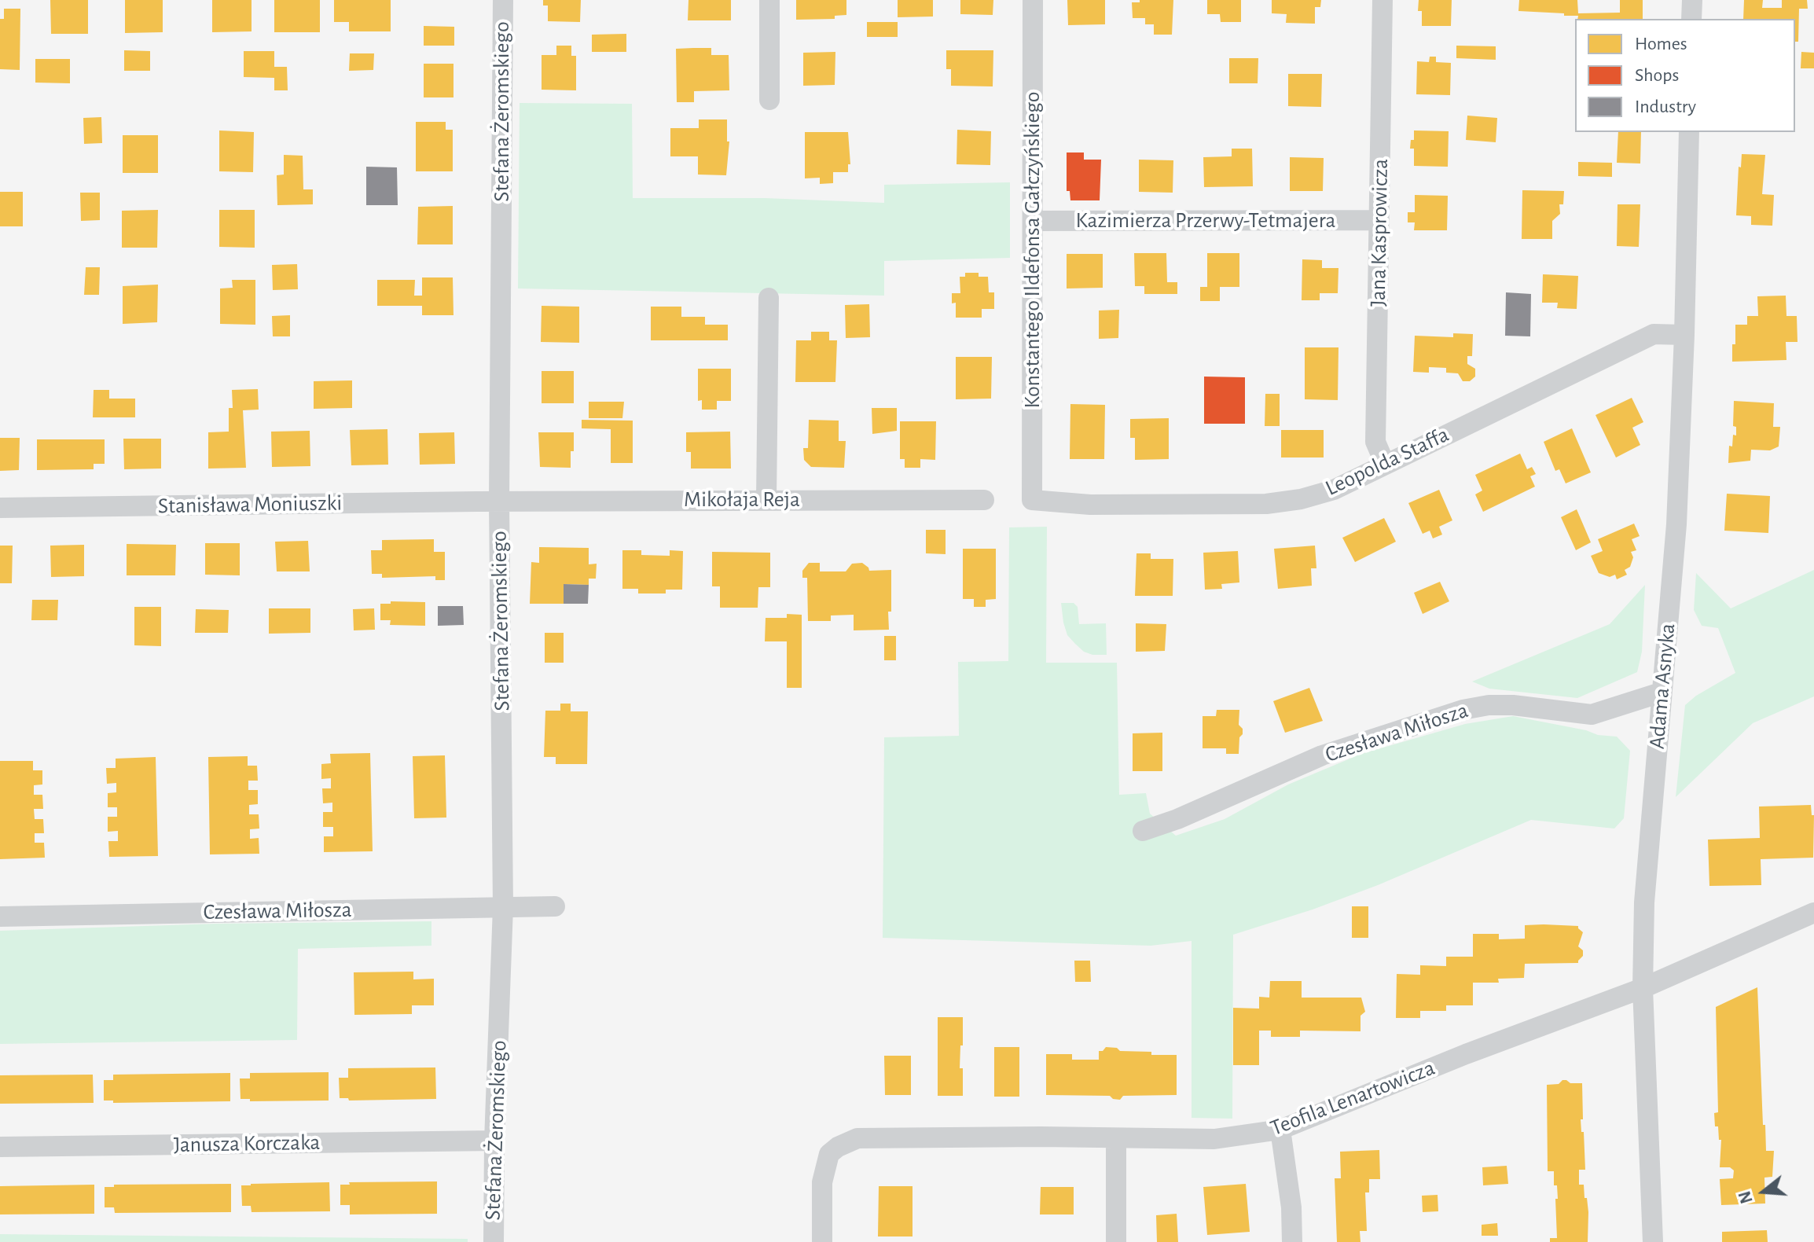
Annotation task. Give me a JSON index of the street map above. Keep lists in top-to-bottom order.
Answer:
{
  "streets": {
    "street": [
      "Stefana Żeromskiego",
      "Kazimierza Przerwy-Tetmajera",
      "Jana Kasprowicza",
      "Konstantego Ildefonsa Gałczyńskiego",
      "Leopolda Staffa",
      "Mikołaja Reja",
      "Stanisława Moniuszki",
      "Adama Asnyka",
      "Czesława Miłosza",
      "Teofila Lenartowicza",
      "Janusza Korczaka"
    ]
  },
  "crossings": [
    ["Stefana Żeromskiego", "Mikołaja Reja"],
    ["Stefana Żeromskiego", "Stanisława Moniuszki"],
    ["Stefana Żeromskiego", "Czesława Miłosza"],
    ["Stefana Żeromskiego", "Janusza Korczaka"],
    ["Kazimierza Przerwy-Tetmajera", "Jana Kasprowicza"],
    ["Kazimierza Przerwy-Tetmajera", "Konstantego Ildefonsa Gałczyńskiego"],
    ["Jana Kasprowicza", "Leopolda Staffa"],
    ["Konstantego Ildefonsa Gałczyńskiego", "Leopolda Staffa"],
    ["Leopolda Staffa", "Adama Asnyka"],
    ["Mikołaja Reja", "Stanisława Moniuszki"],
    ["Adama Asnyka", "Czesława Miłosza"],
    ["Adama Asnyka", "Teofila Lenartowicza"]
  ],
  "legend": ["Homes", "Shops", "Industry"],
  "north": "left"
}
